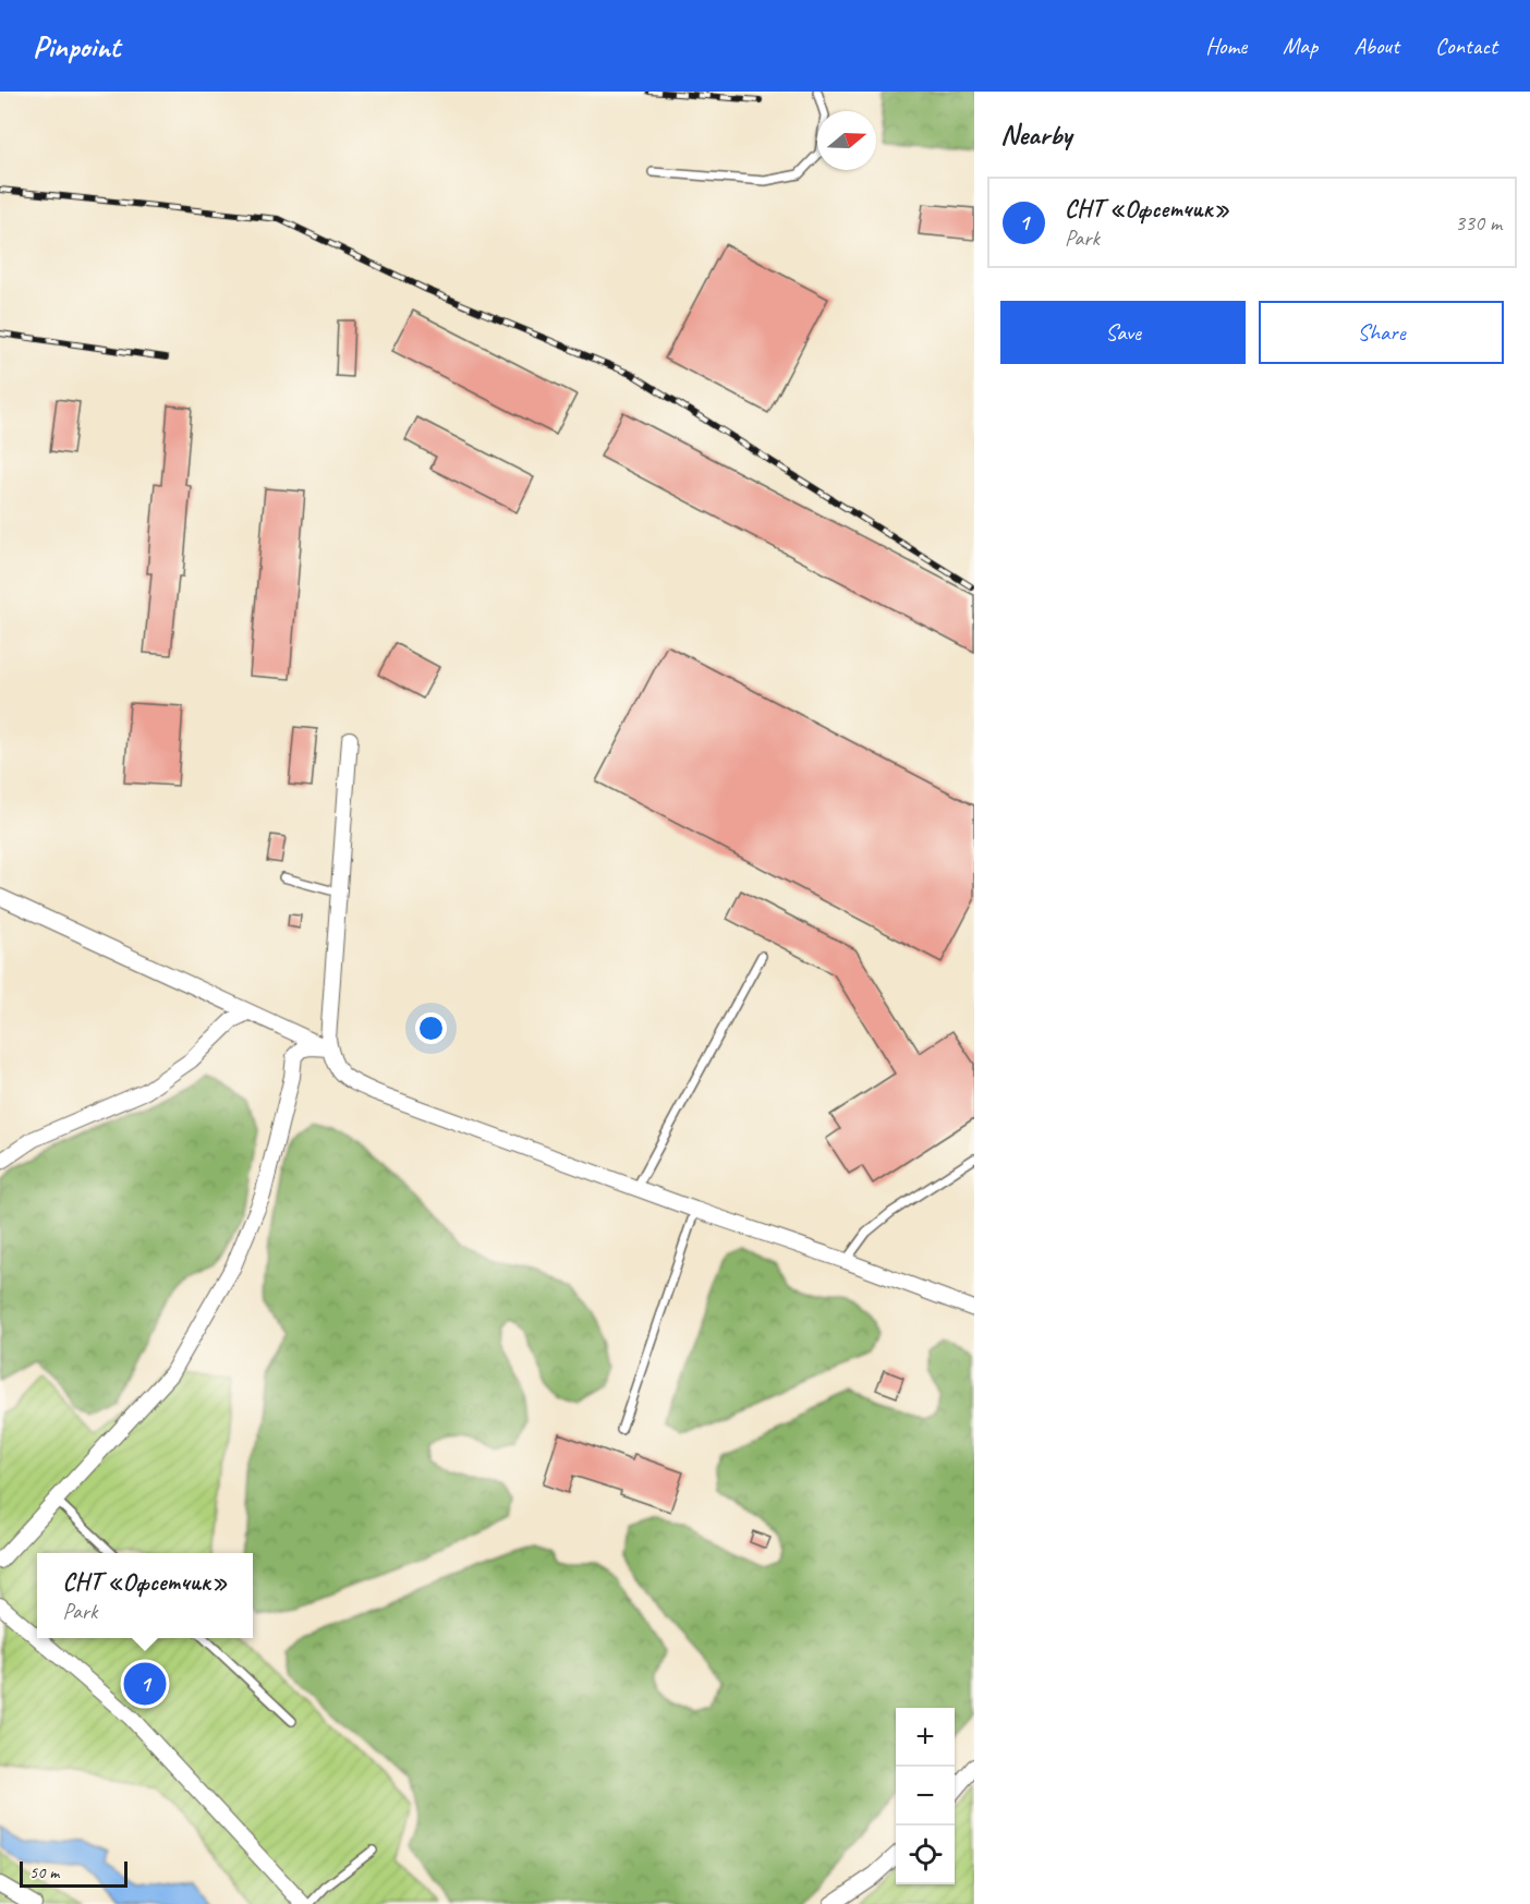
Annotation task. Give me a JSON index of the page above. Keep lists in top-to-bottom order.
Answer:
{
  "scale_bar": "50 m",
  "north": "right",
  "page": {
    "header": "Pinpoint",
    "nav": [
      "Home",
      "Map",
      "About",
      "Contact"
    ],
    "heading": "Nearby",
    "list": [
      {
        "mark": "1",
        "name": "СНТ «Офсетчик»",
        "note": "Park",
        "value": "330 m"
      }
    ],
    "buttons": ["Save", "Share"],
    "popup": ["СНТ «Офсетчик»", "Park"],
    "pins": "1",
    "map_buttons": ["+", "−"],
    "scale": "50 m"
  }
}
